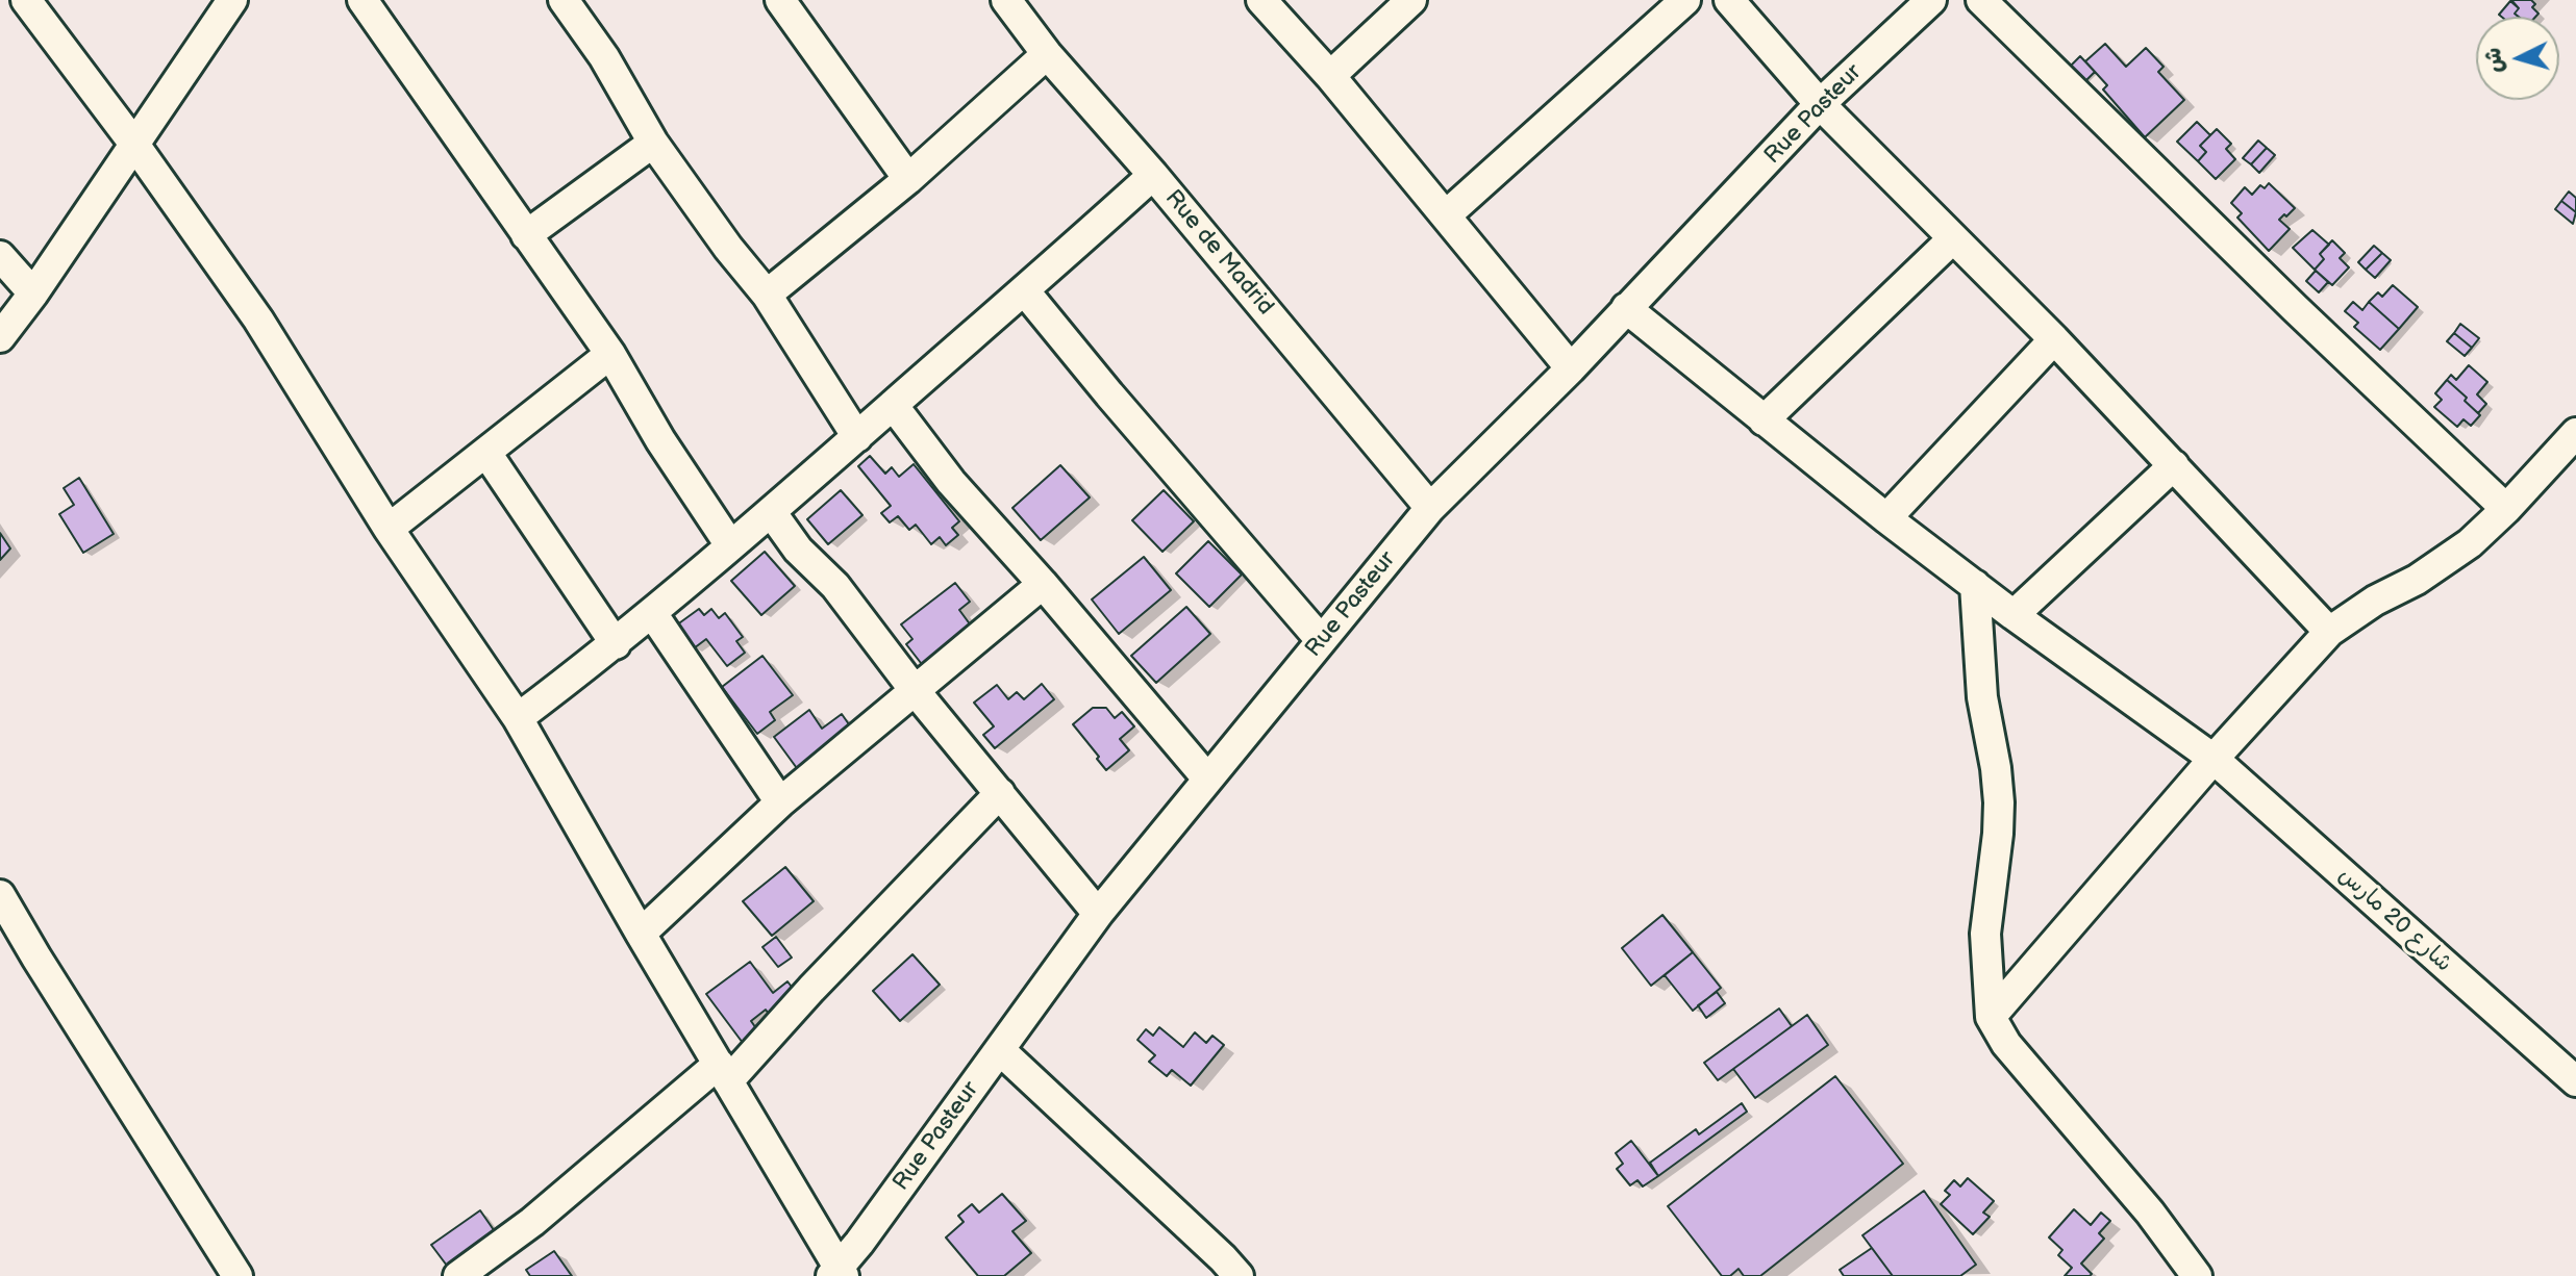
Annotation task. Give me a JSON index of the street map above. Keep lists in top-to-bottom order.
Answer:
{
  "streets": {
    "street": ["Rue Pasteur", "Rue de Madrid", "شارع 20 مارس"]
  },
  "crossings": [
    ["Rue Pasteur", "Rue de Madrid"],
    ["Rue Pasteur", "شارع 20 مارس"]
  ],
  "north": "left"
}
